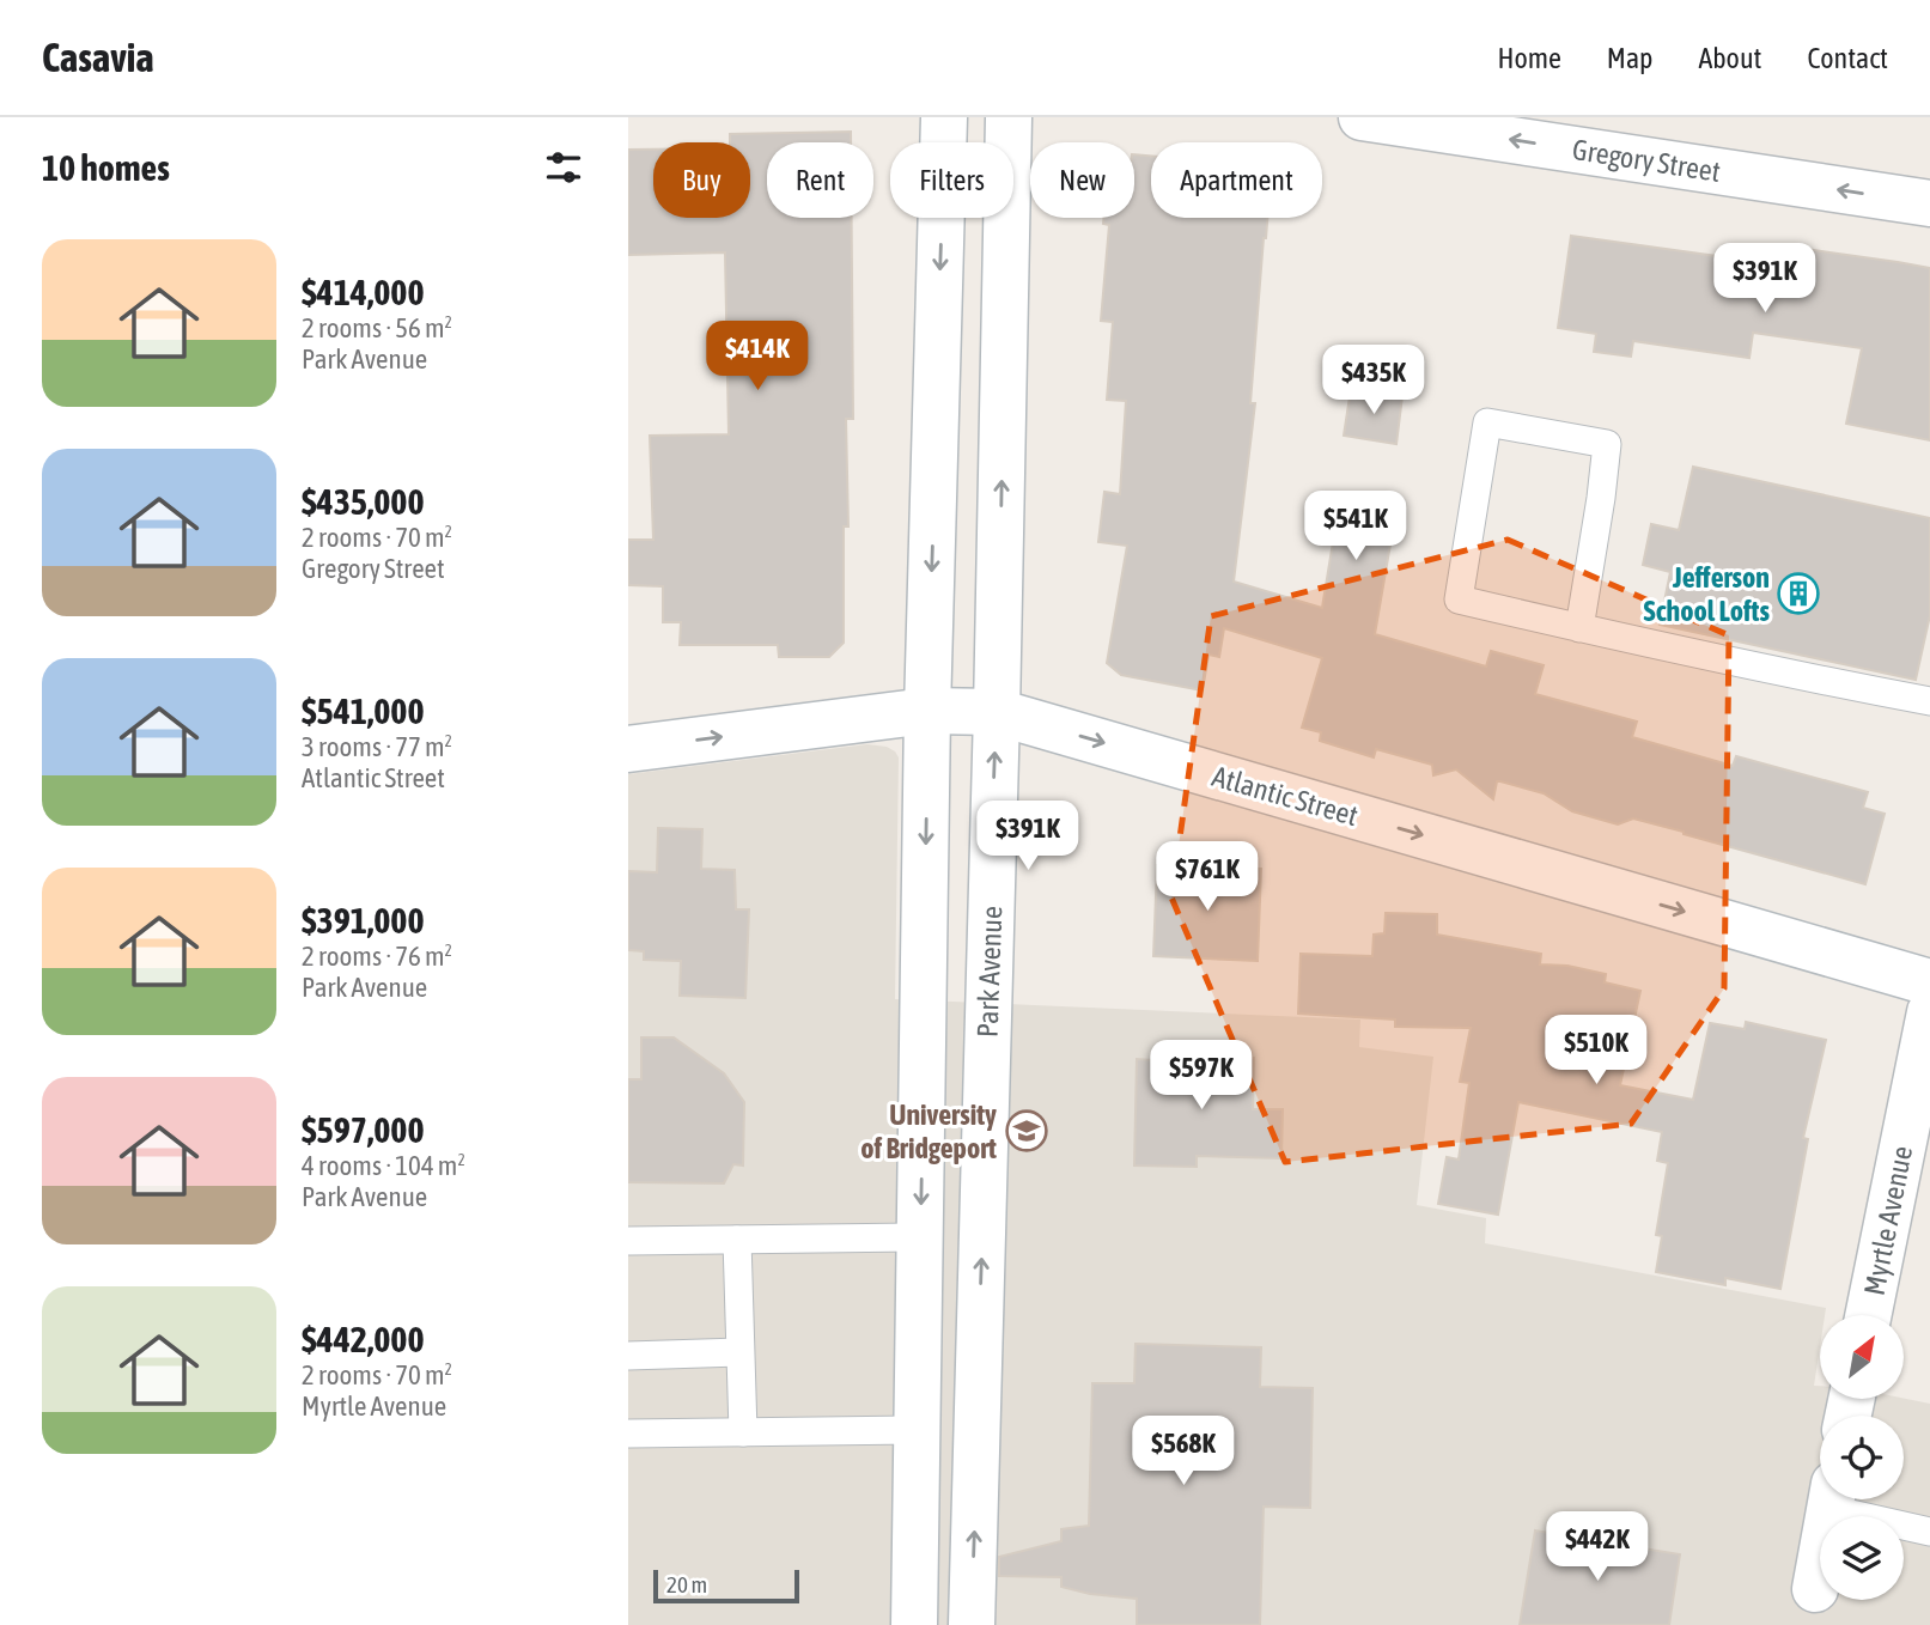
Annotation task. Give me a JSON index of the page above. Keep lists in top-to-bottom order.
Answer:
{
  "streets": {
    "street": [
      "Gregory Street",
      "Atlantic Street",
      "Park Avenue",
      "Myrtle Avenue"
    ]
  },
  "crossings": [
    ["Atlantic Street", "Park Avenue"]
  ],
  "one_way": ["Gregory Street", "Atlantic Street"],
  "places": {
    "building": ["Jefferson School Lofts"],
    "school or university": ["University of Bridgeport"]
  },
  "scale_bar": "20 m",
  "north": "top right",
  "page": {
    "header": "Casavia",
    "nav": [
      "Home",
      "Map",
      "About",
      "Contact"
    ],
    "heading": "10 homes",
    "chip": [
      "Buy",
      "Rent",
      "Filters",
      "New",
      "Apartment"
    ],
    "list": [
      {
        "name": "$414,000",
        "note": "2 rooms · 56 m² · Park Avenue"
      },
      {
        "name": "$435,000",
        "note": "2 rooms · 70 m² · Gregory Street"
      },
      {
        "name": "$541,000",
        "note": "3 rooms · 77 m² · Atlantic Street"
      },
      {
        "name": "$391,000",
        "note": "2 rooms · 76 m² · Park Avenue"
      },
      {
        "name": "$597,000",
        "note": "4 rooms · 104 m² · Park Avenue"
      },
      {
        "name": "$442,000",
        "note": "2 rooms · 70 m² · Myrtle Avenue"
      }
    ],
    "price": [
      "$391K",
      "$414K",
      "$435K",
      "$541K",
      "$391K",
      "$761K",
      "$510K",
      "$597K",
      "$568K",
      "$442K"
    ],
    "scale": "20 m"
  }
}
